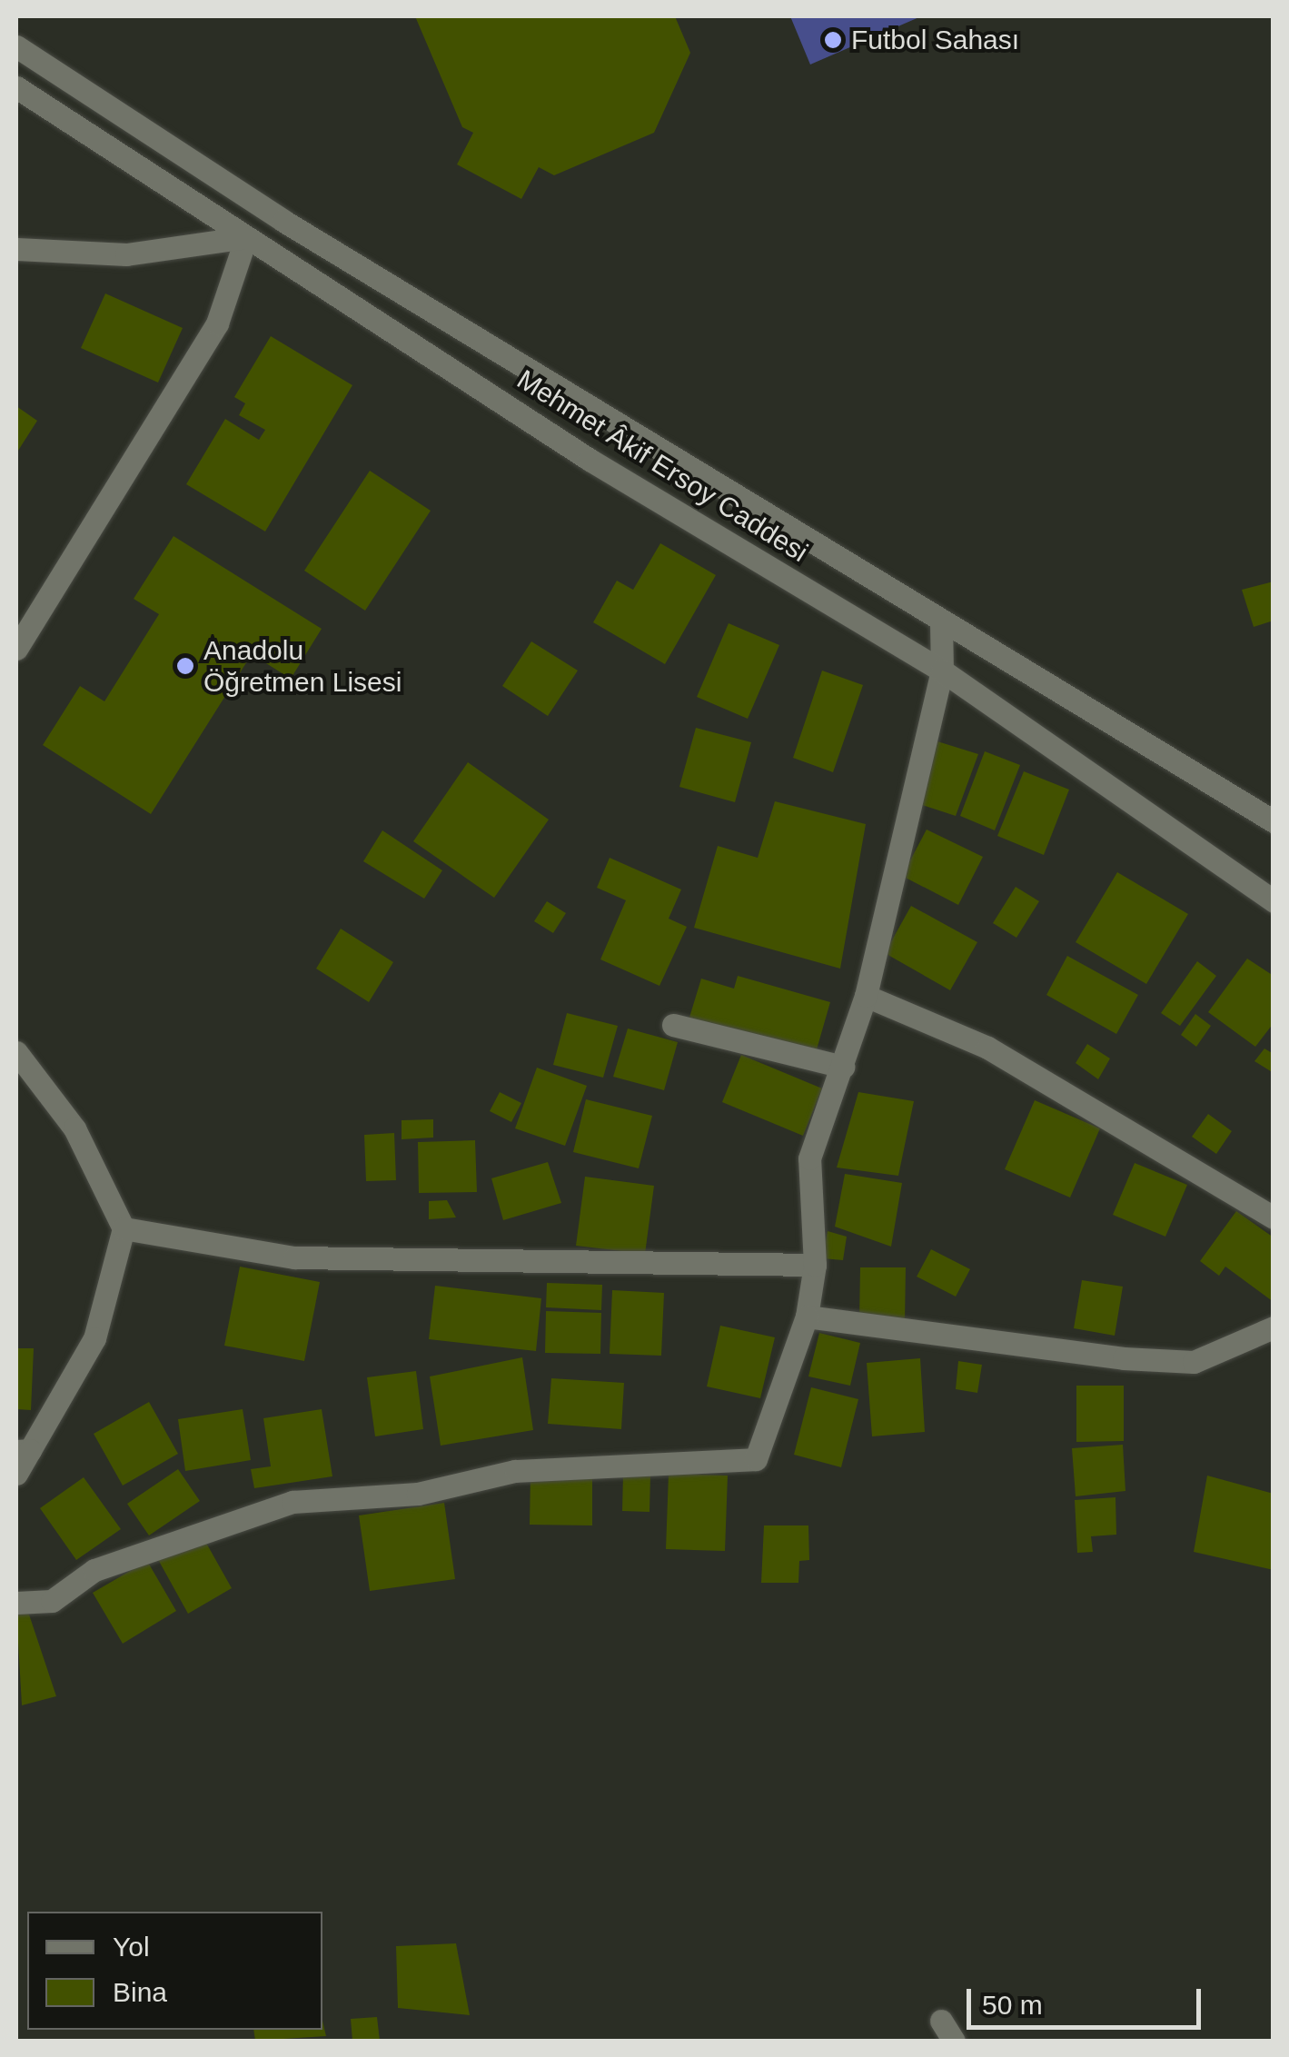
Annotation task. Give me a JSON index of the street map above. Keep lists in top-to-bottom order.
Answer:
{
  "streets": {
    "street": ["Mehmet Âkif Ersoy Caddesi"]
  },
  "places": ["Futbol Sahası", "Anadolu Öğretmen Lisesi"],
  "legend": ["Yol", "Bina"],
  "scale_bar": "50 m"
}
